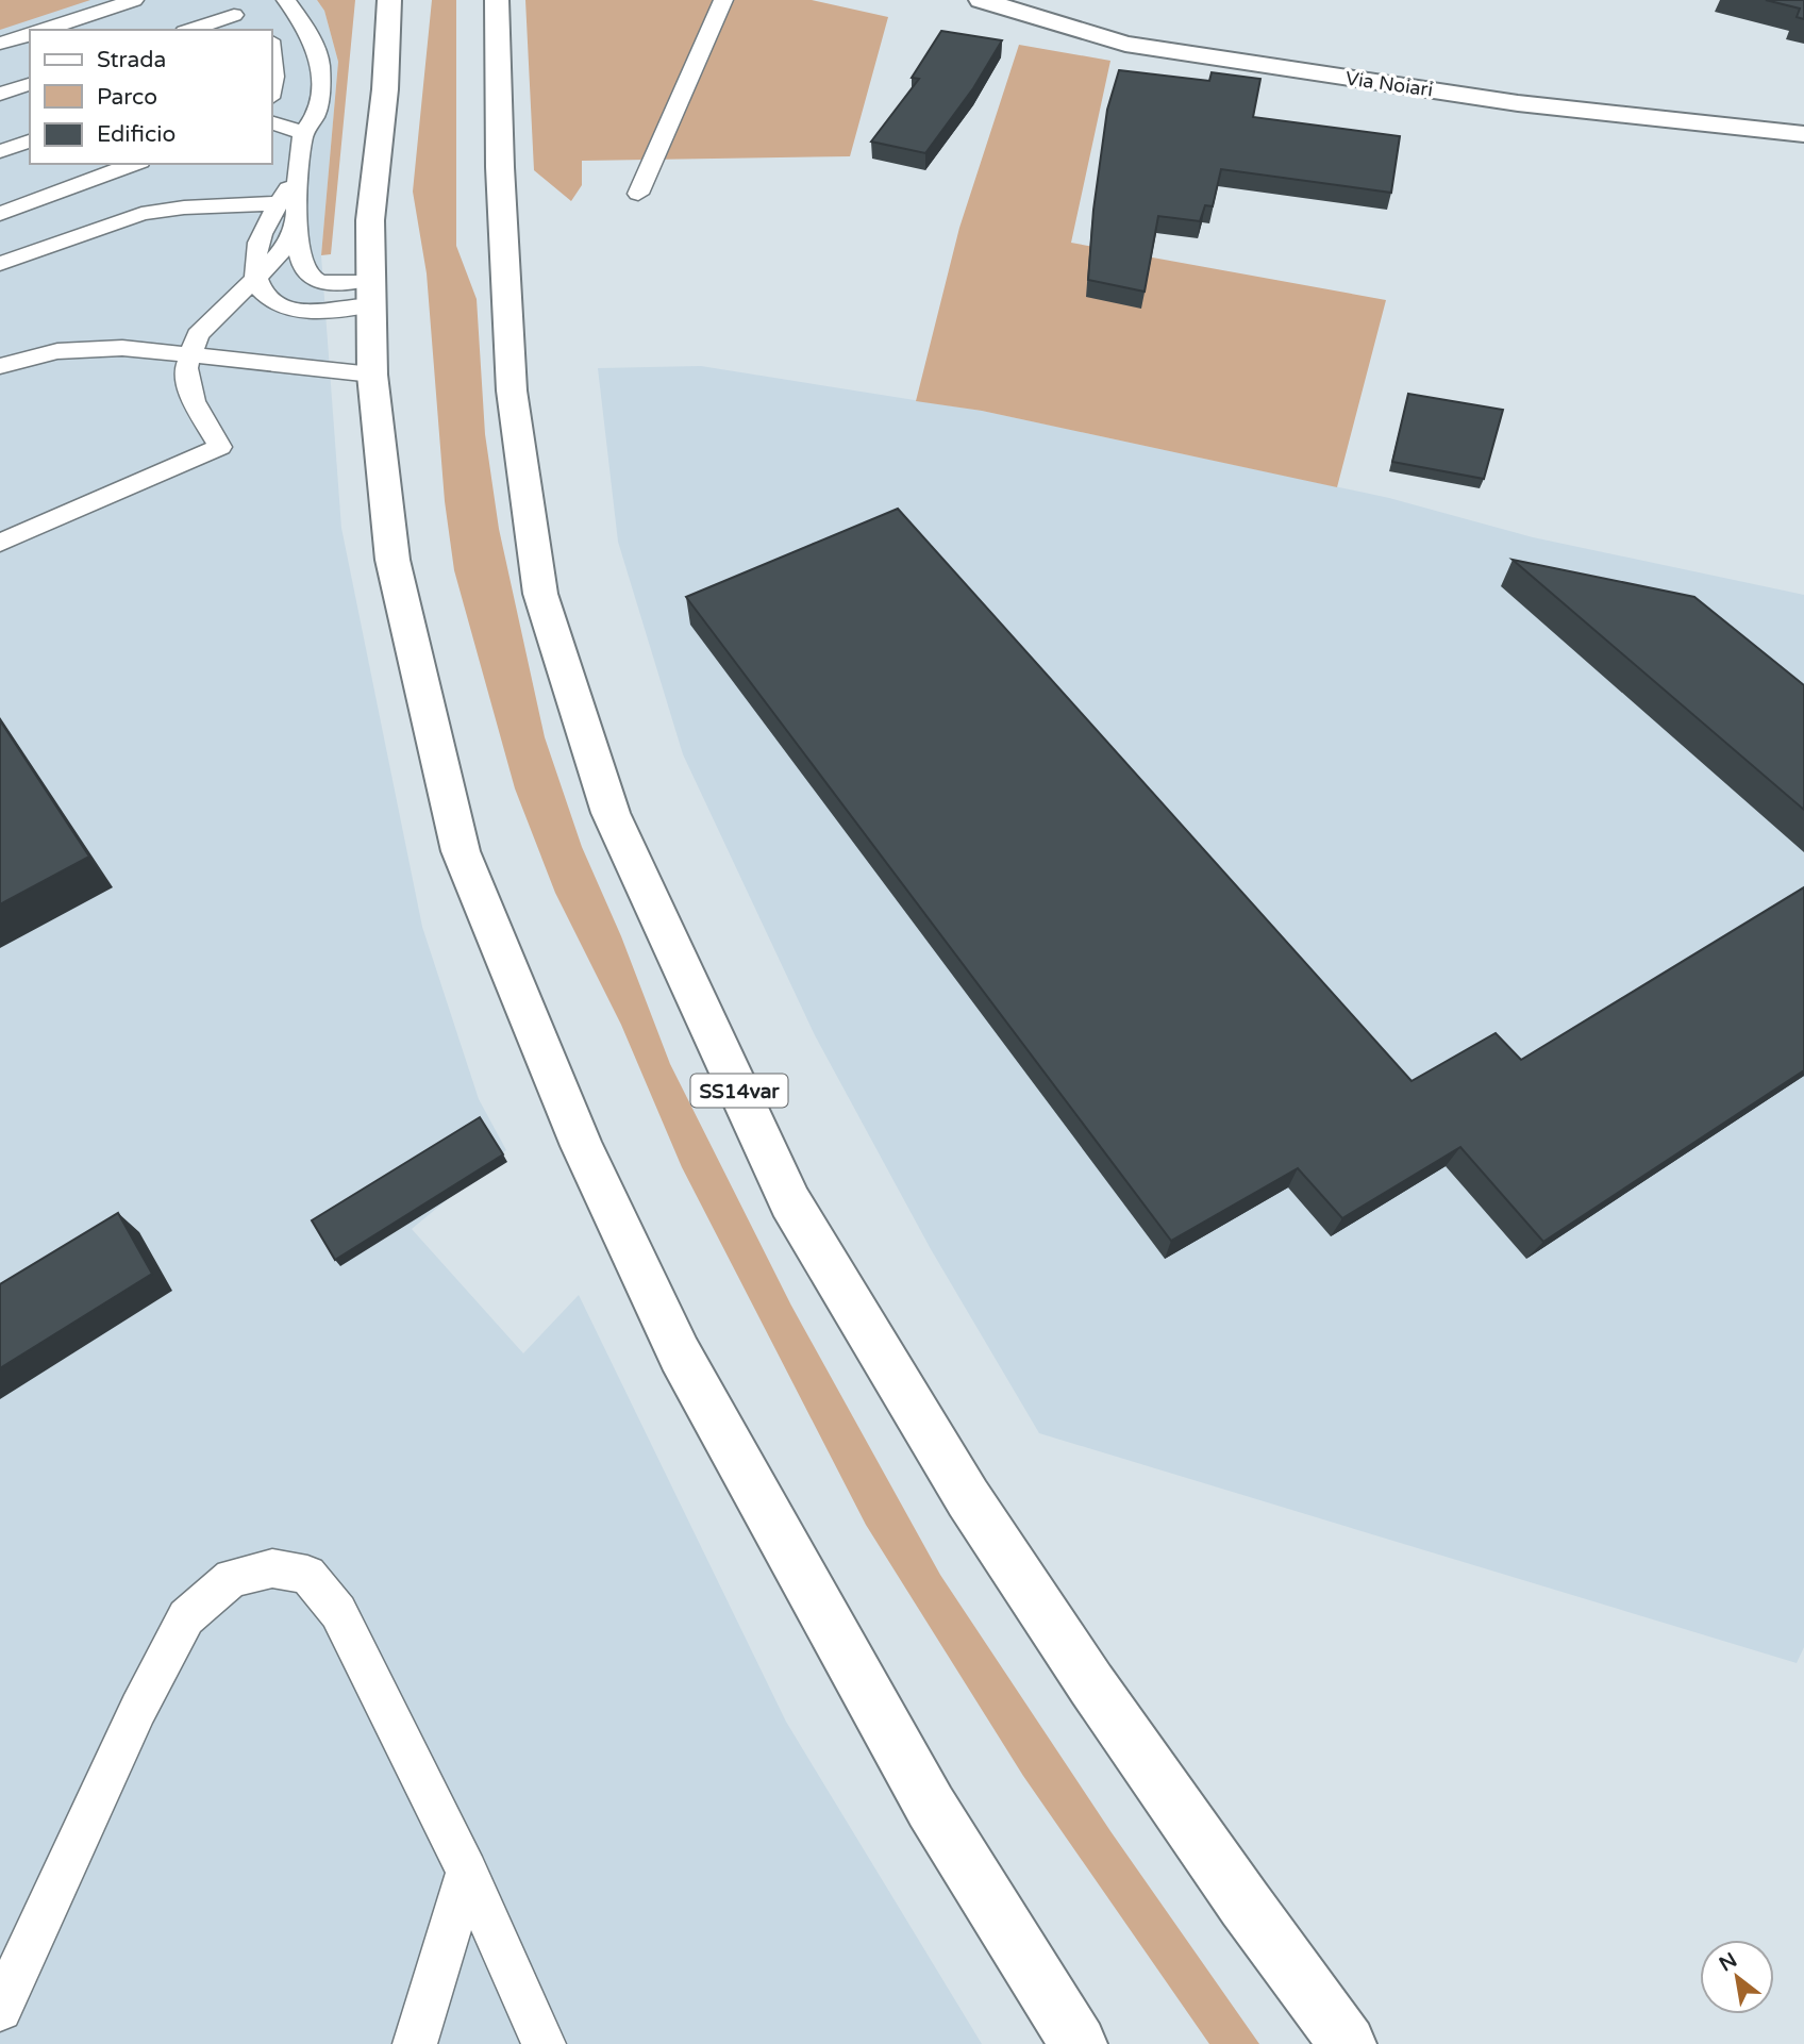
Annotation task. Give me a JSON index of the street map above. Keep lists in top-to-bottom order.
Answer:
{
  "streets": {
    "main road": ["Via Noiari", "SS14var"]
  },
  "legend": ["Strada", "Parco", "Edificio"],
  "north": "top left"
}
